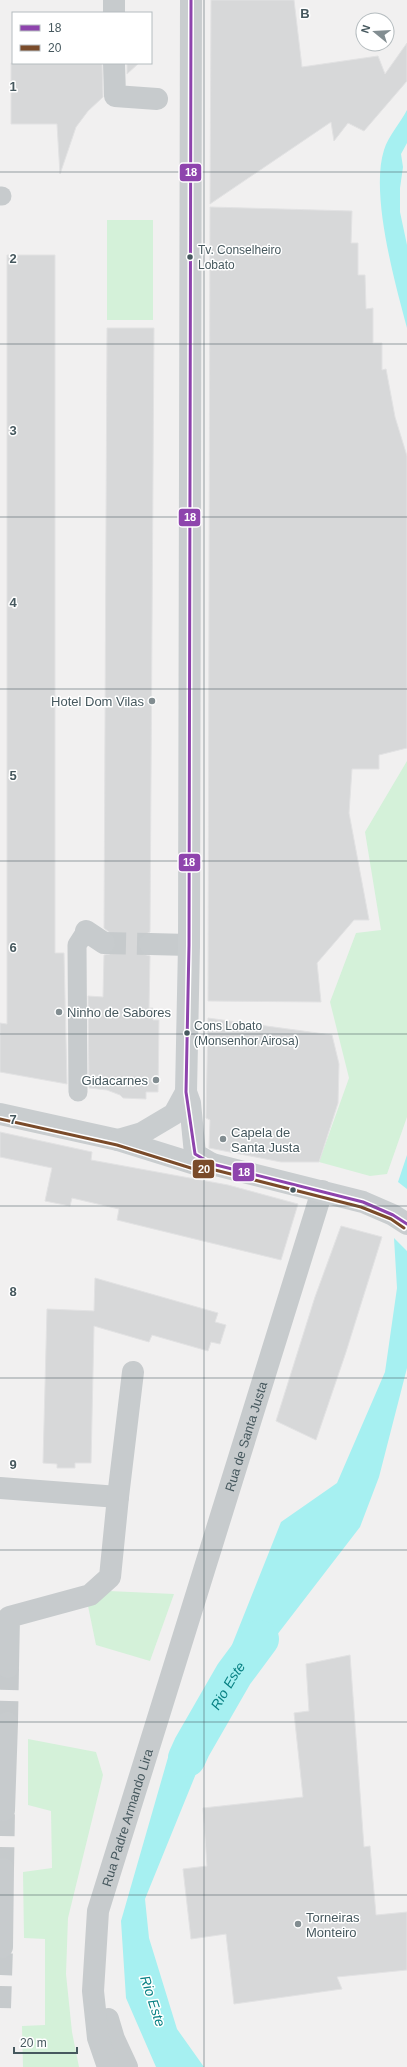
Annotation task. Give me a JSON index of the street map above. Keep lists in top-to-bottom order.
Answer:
{
  "streets": {
    "street": ["Rua de Santa Justa", "Rua Padre Armando Lira"]
  },
  "crossings": [
    ["Rua de Santa Justa", "Rua Padre Armando Lira"]
  ],
  "water": ["Rio Este"],
  "places": [
    "Tv. Conselheiro Lobato",
    "Hotel Dom Vilas",
    "Ninho de Sabores",
    "Cons Lobato (Monsenhor Airosa)",
    "Gidacarnes",
    "Capela de Santa Justa",
    "Torneiras Monteiro"
  ],
  "lines": ["transit line 18", "transit line 20"],
  "legend": ["18", "20"],
  "scale_bar": "20 m",
  "north": "left",
  "grid": {
    "columns": ["B"],
    "rows": [
      "1",
      "2",
      "3",
      "4",
      "5",
      "6",
      "7",
      "8",
      "9"
    ]
  }
}
